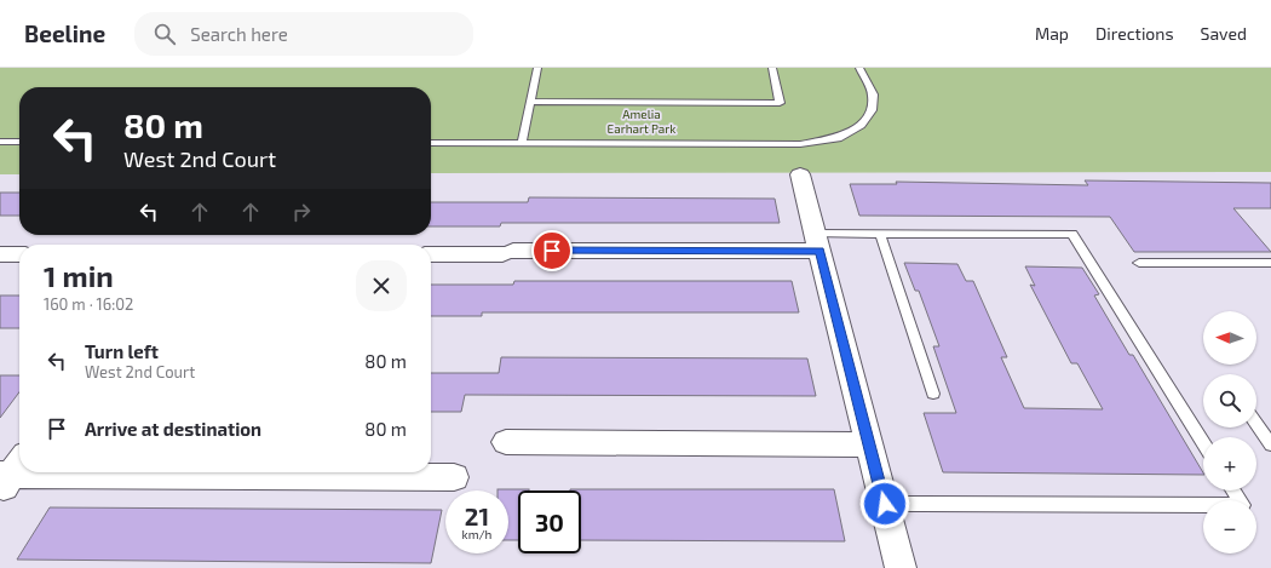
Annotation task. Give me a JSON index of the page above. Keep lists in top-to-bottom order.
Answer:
{
  "parks": ["Amelia Earhart Park"],
  "north": "left",
  "page": {
    "header": "Beeline",
    "search": "Search here",
    "nav": ["Map", "Directions", "Saved"],
    "turn": ["80 m", "West 2nd Court"],
    "heading": ["1 min", "160 m · 16:02"],
    "map_buttons": ["+", "−"],
    "list": [
      {
        "name": "Turn left",
        "note": "West 2nd Court",
        "value": "80 m"
      },
      {
        "name": "Arrive at destination",
        "value": "80 m"
      }
    ],
    "speed": "21 km/h",
    "limit": "30"
  }
}
